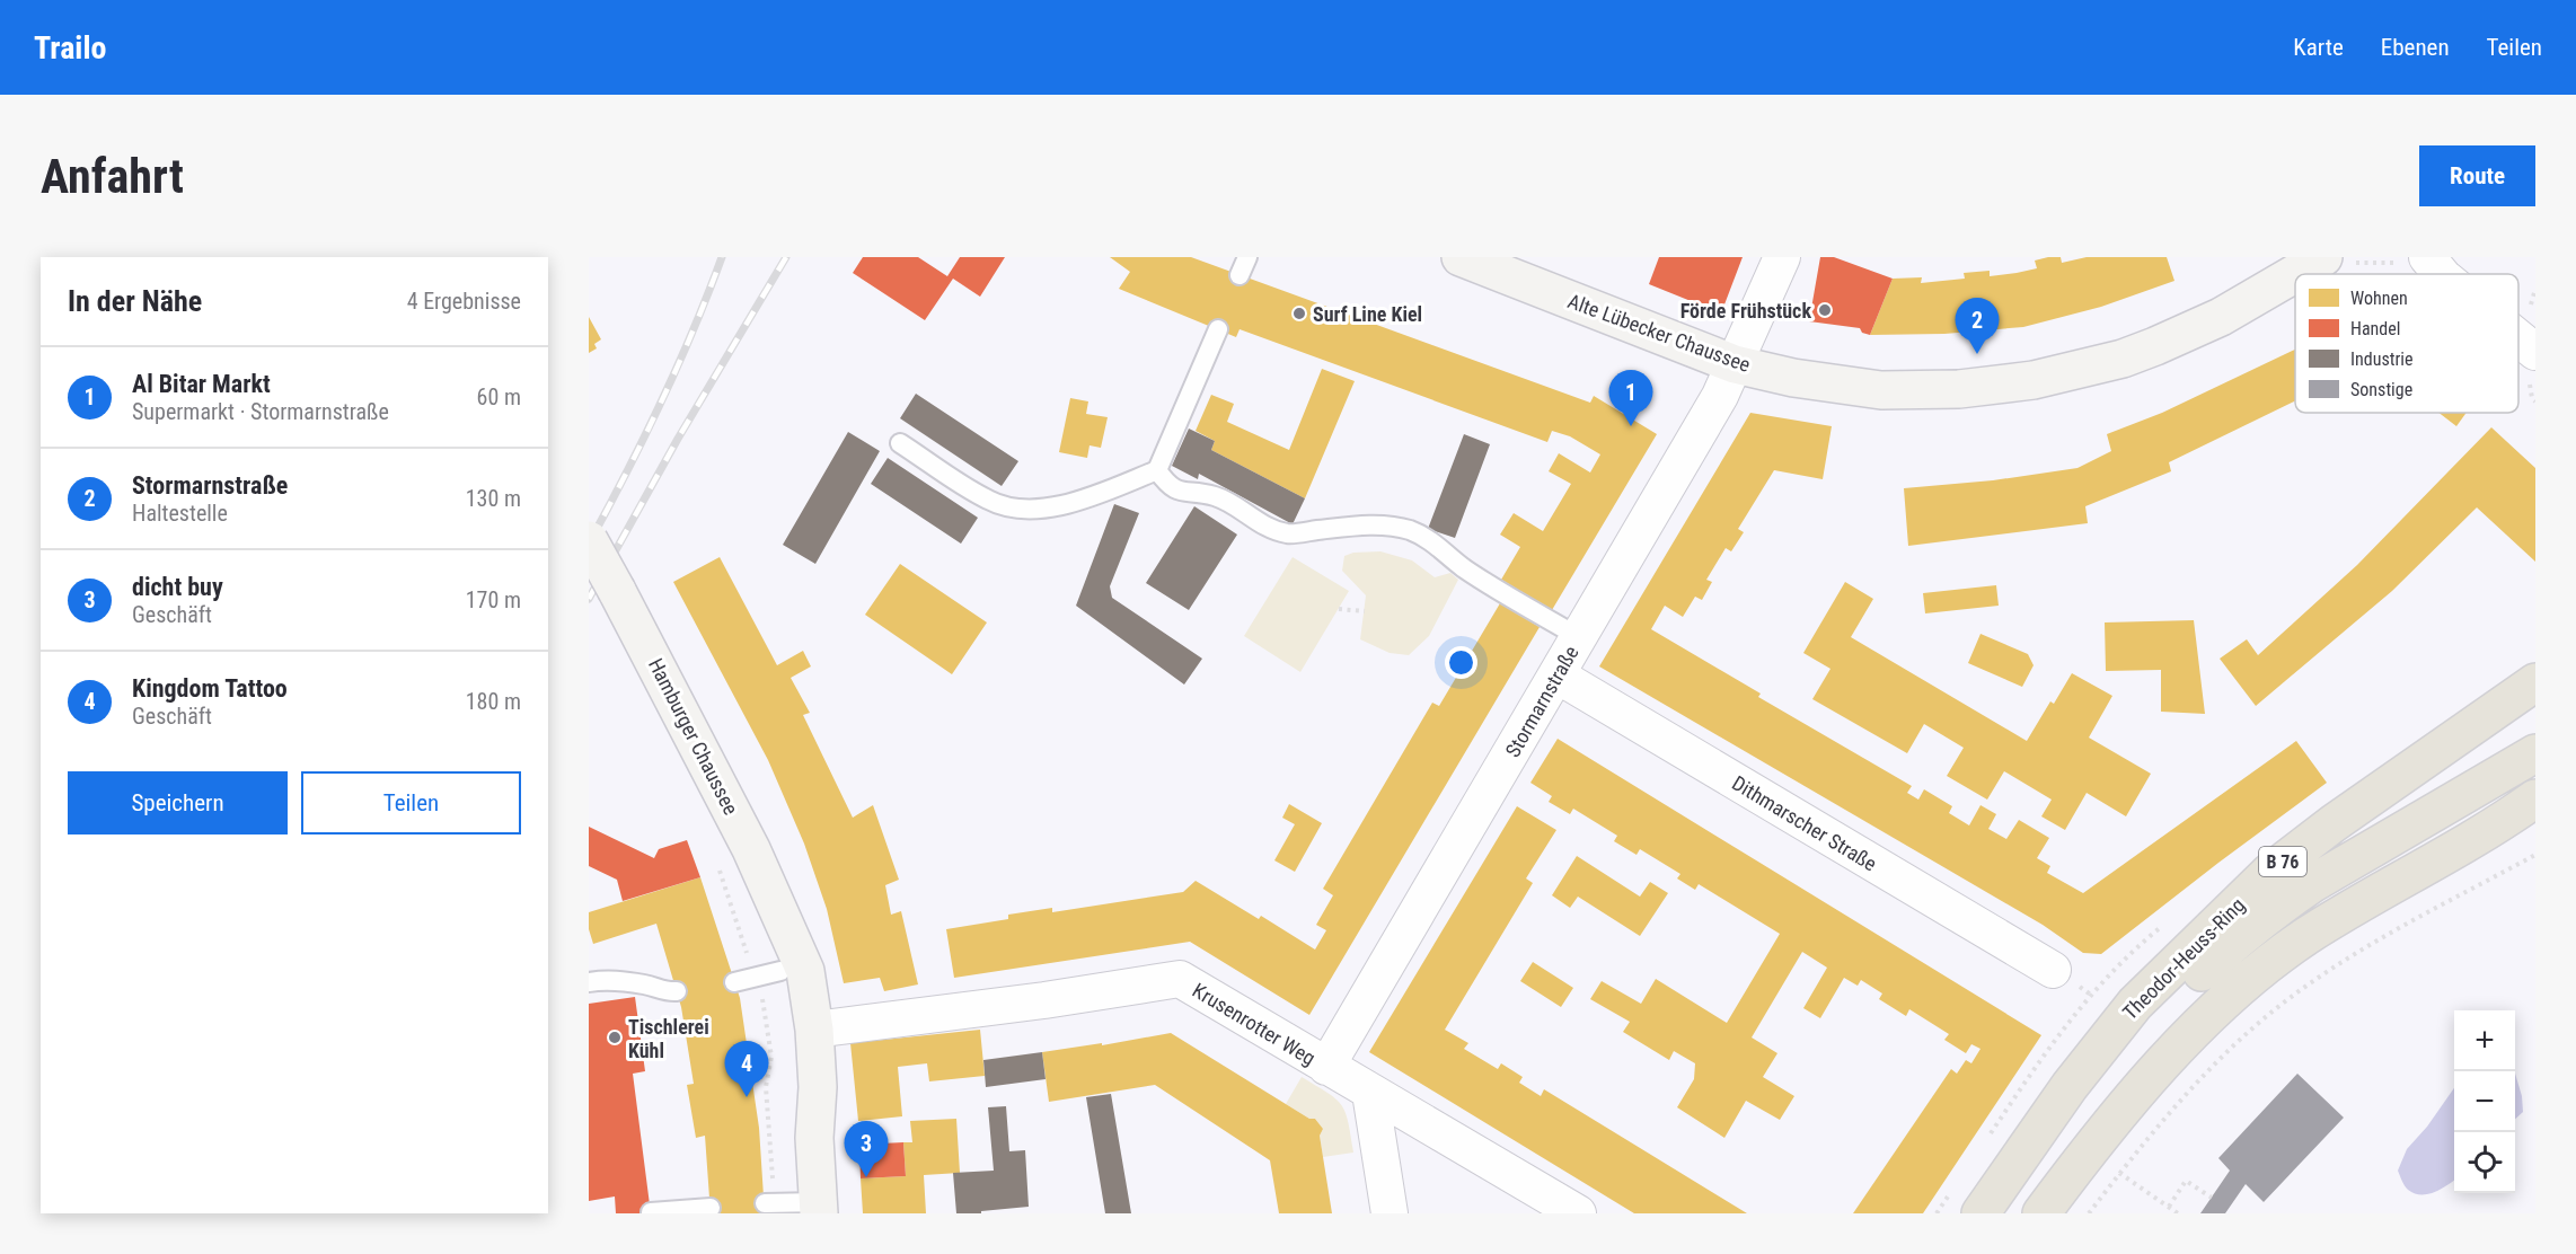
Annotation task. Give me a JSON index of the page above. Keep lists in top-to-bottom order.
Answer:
{
  "streets": {
    "highway": ["B 76", "Theodor-Heuss-Ring"],
    "main road": ["Alte Lübecker Chaussee", "Hamburger Chaussee"],
    "street": ["Stormarnstraße", "Dithmarscher Straße", "Krusenrotter Weg"]
  },
  "crossings": [
    ["Alte Lübecker Chaussee", "Stormarnstraße"],
    ["Stormarnstraße", "Dithmarscher Straße"],
    ["Stormarnstraße", "Krusenrotter Weg"],
    ["Hamburger Chaussee", "Krusenrotter Weg"]
  ],
  "places": ["Förde Frühstück", "Surf Line Kiel", "Tischlerei Kühl"],
  "legend": [
    "Wohnen",
    "Handel",
    "Industrie",
    "Sonstige"
  ],
  "page": {
    "header": "Trailo",
    "nav": ["Karte", "Ebenen", "Teilen"],
    "buttons": [
      "Route",
      ["Speichern", "Teilen"]
    ],
    "title": "Anfahrt",
    "heading": ["In der Nähe", "4 Ergebnisse"],
    "pins": [
      "2",
      "1",
      "4",
      "3"
    ],
    "list": [
      {
        "mark": "1",
        "name": "Al Bitar Markt",
        "note": "Supermarkt · Stormarnstraße",
        "value": "60 m"
      },
      {
        "mark": "2",
        "name": "Stormarnstraße",
        "note": "Haltestelle",
        "value": "130 m"
      },
      {
        "mark": "3",
        "name": "dicht buy",
        "note": "Geschäft",
        "value": "170 m"
      },
      {
        "mark": "4",
        "name": "Kingdom Tattoo",
        "note": "Geschäft",
        "value": "180 m"
      }
    ],
    "map_buttons": ["+", "−"]
  }
}
